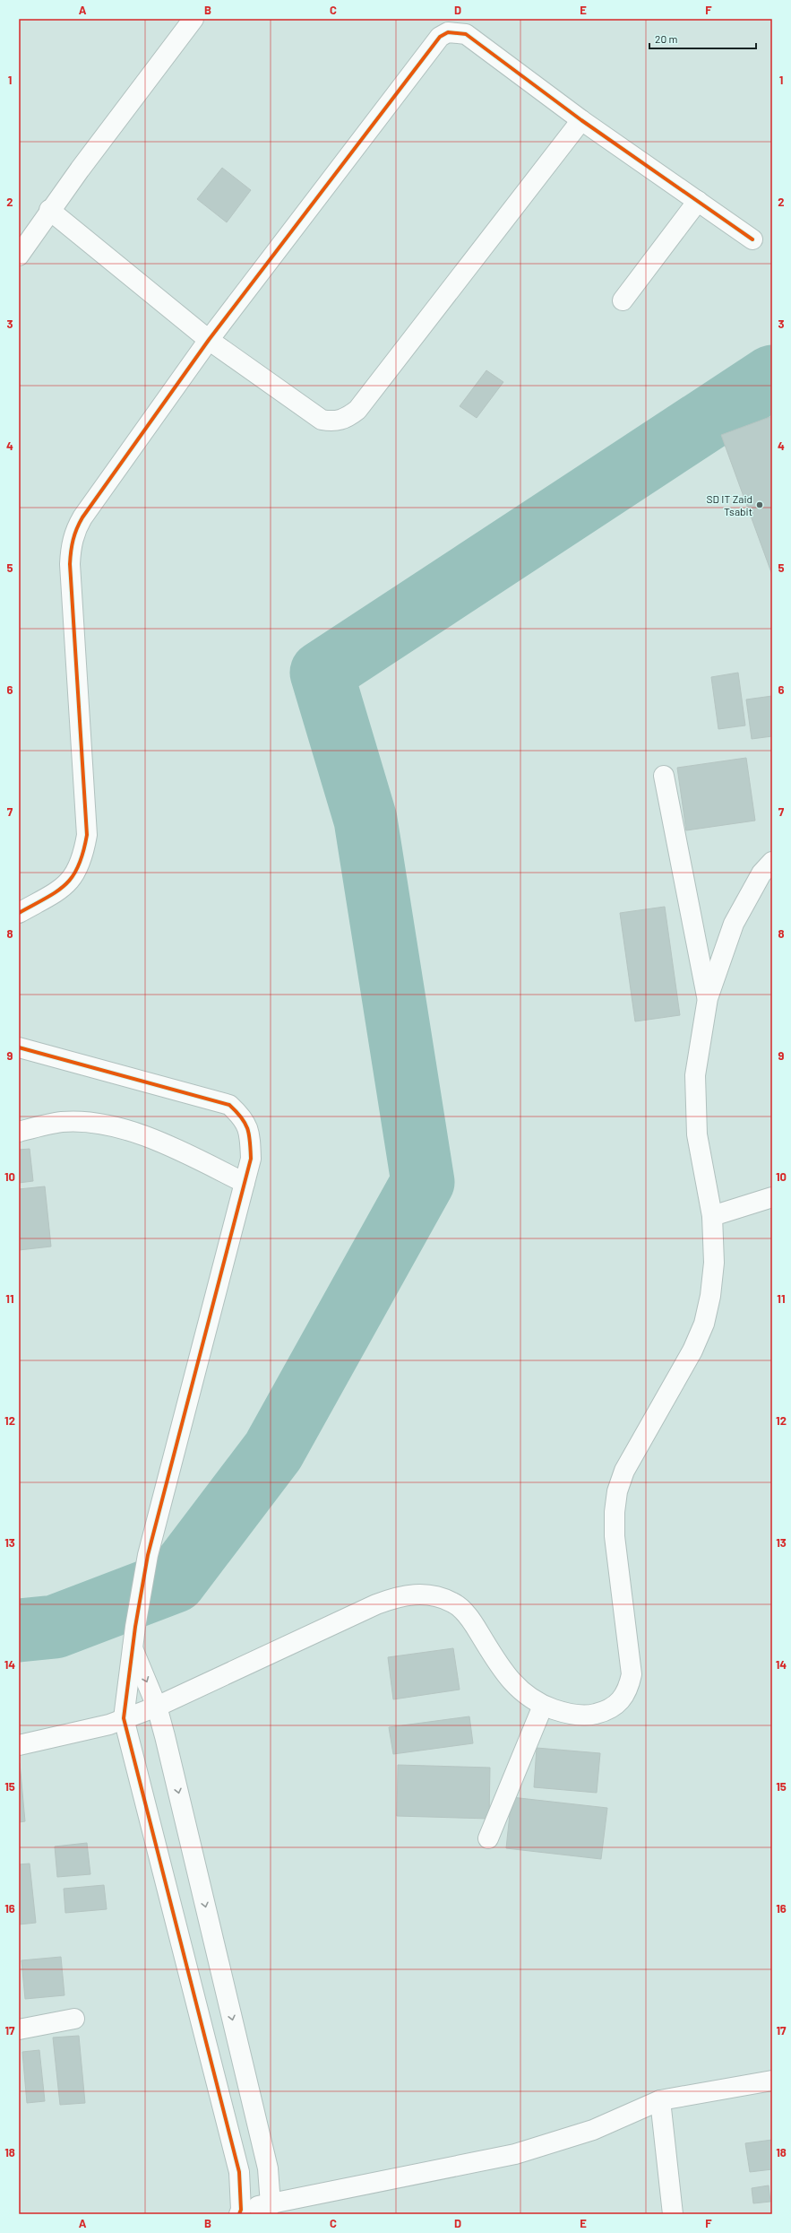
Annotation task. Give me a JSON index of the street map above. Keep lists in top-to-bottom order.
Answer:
{
  "places": ["SD IT Zaid Tsabit"],
  "scale_bar": "20 m",
  "grid": {
    "columns": [
      "A",
      "B",
      "C",
      "D",
      "E",
      "F"
    ],
    "rows": [
      "1",
      "2",
      "3",
      "4",
      "5",
      "6",
      "7",
      "8",
      "9",
      "10",
      "11",
      "12",
      "13",
      "14",
      "15",
      "16",
      "17",
      "18"
    ]
  }
}
